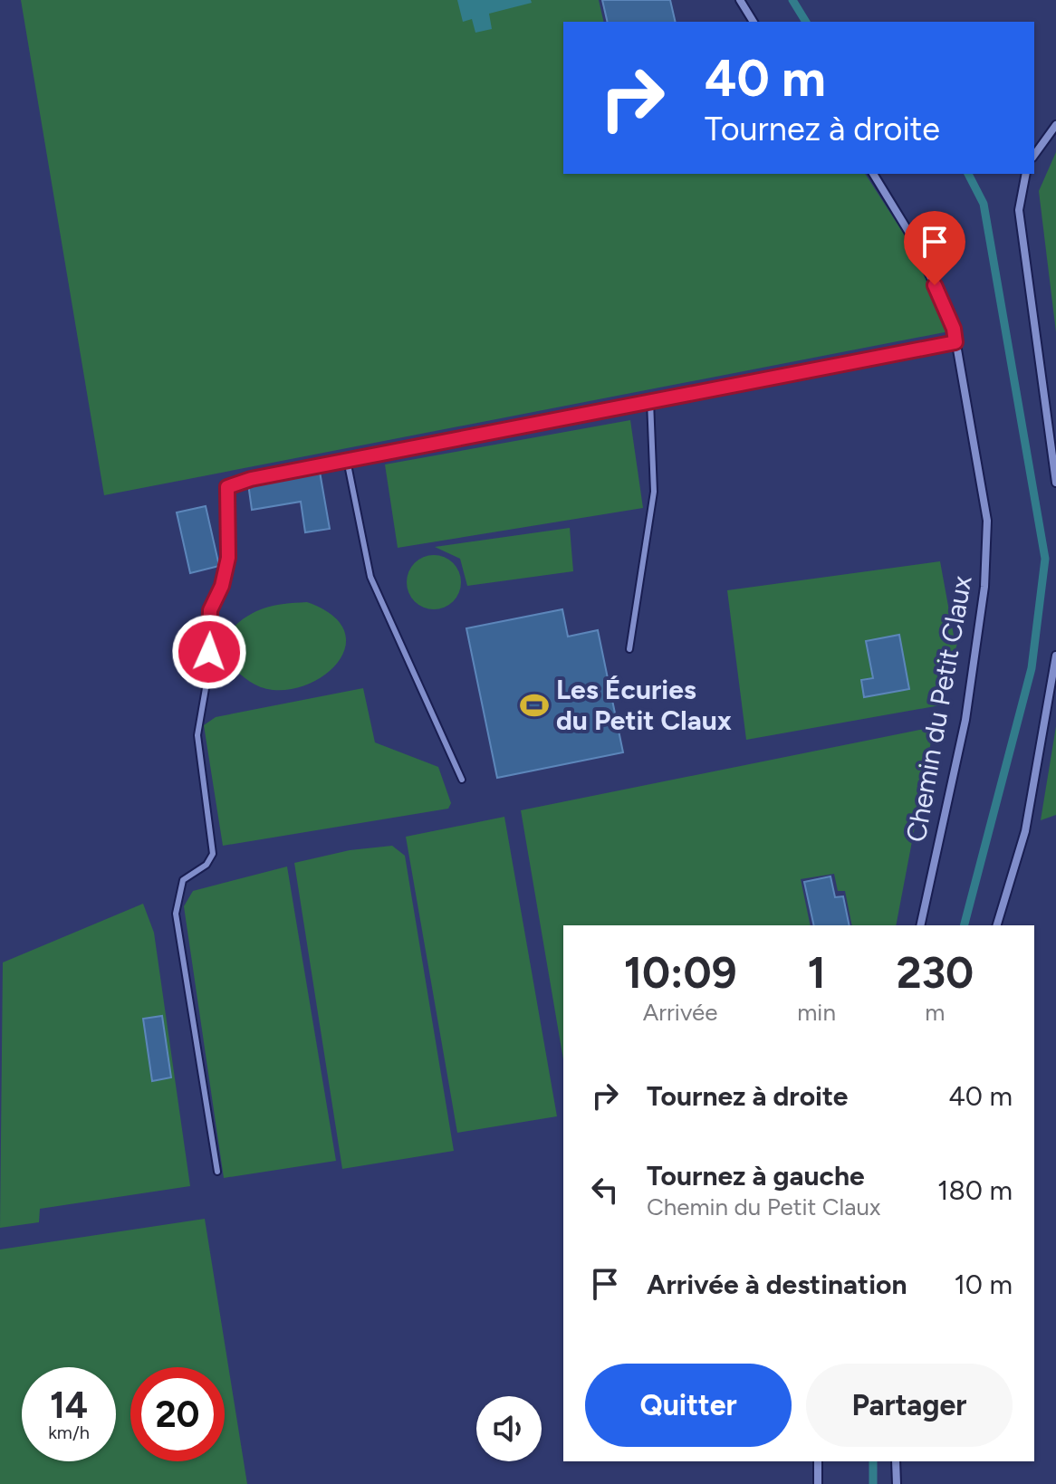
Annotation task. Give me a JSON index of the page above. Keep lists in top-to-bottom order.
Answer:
{
  "streets": {
    "street": ["Chemin du Petit Claux"]
  },
  "places": {
    "sports": ["Les Écuries du Petit Claux"]
  },
  "page": {
    "turn": ["40 m", "Tournez à droite"],
    "eta": [
      "10:09",
      "Arrivée",
      "1",
      "min",
      "230",
      "m"
    ],
    "list": [
      {
        "name": "Tournez à droite",
        "value": "40 m"
      },
      {
        "name": "Tournez à gauche",
        "note": "Chemin du Petit Claux",
        "value": "180 m"
      },
      {
        "name": "Arrivée à destination",
        "value": "10 m"
      }
    ],
    "buttons": ["Quitter", "Partager"],
    "speed": "14 km/h",
    "limit": "20"
  }
}
